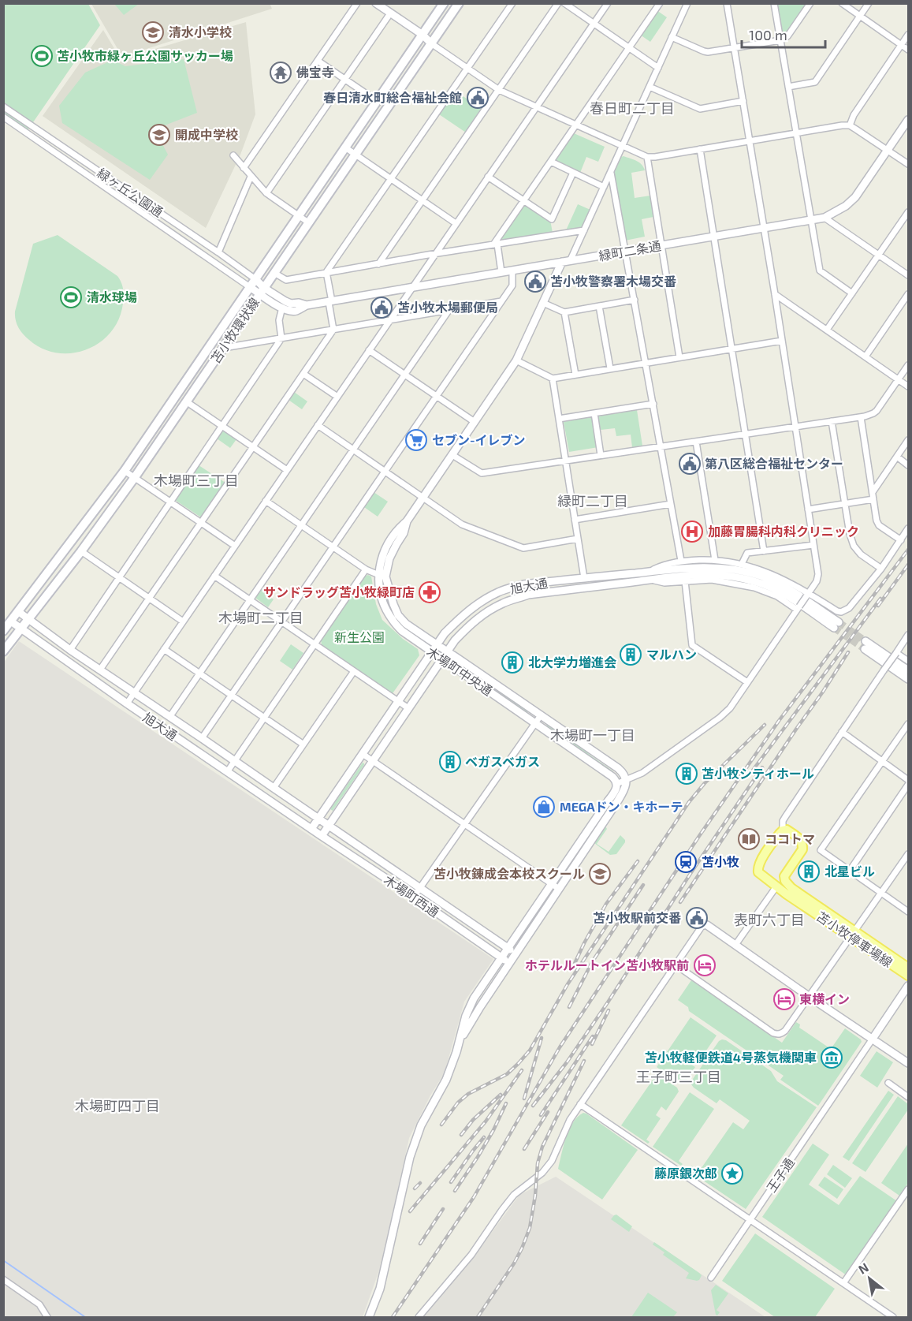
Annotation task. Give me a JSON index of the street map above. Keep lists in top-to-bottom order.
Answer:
{
  "streets": {
    "main road": ["苫小牧環状線", "苫小牧停車場線"],
    "street": [
      "緑ヶ丘公園通",
      "緑町二条通",
      "旭大通",
      "木場町中央通",
      "木場町西通",
      "王子通"
    ]
  },
  "crossings": [
    ["緑ヶ丘公園通", "緑町二条通"],
    ["緑ヶ丘公園通", "苫小牧環状線"],
    ["緑町二条通", "苫小牧環状線"],
    ["緑町二条通", "木場町中央通"],
    ["苫小牧環状線", "旭大通"],
    ["旭大通", "木場町中央通"],
    ["旭大通", "木場町西通"]
  ],
  "districts": [
    "春日町二丁目",
    "木場町三丁目",
    "緑町二丁目",
    "木場町二丁目",
    "木場町一丁目",
    "表町六丁目",
    "王子町三丁目",
    "木場町四丁目"
  ],
  "parks": ["新生公園"],
  "places": {
    "school or university": ["清水小学校", "開成中学校", "苫小牧錬成会本校スクール"],
    "sports": ["苫小牧市緑ヶ丘公園サッカー場", "清水球場"],
    "temple": ["佛宝寺"],
    "public building": [
      "春日清水町総合福祉会館",
      "苫小牧警察署木場交番",
      "苫小牧木場郵便局",
      "第八区総合福祉センター",
      "苫小牧駅前交番"
    ],
    "supermarket": ["セブン-イレブン"],
    "hospital": ["加藤胃腸科内科クリニック"],
    "pharmacy": ["サンドラッグ苫小牧緑町店"],
    "building": [
      "マルハン",
      "北大学力増進会",
      "ベガスベガス",
      "苫小牧シティホール",
      "北星ビル"
    ],
    "shop": ["MEGAドン・キホーテ"],
    "library": ["ココトマ"],
    "station": ["苫小牧"],
    "hotel": ["ホテルルートイン苫小牧駅前", "東横イン"],
    "museum": ["苫小牧軽便鉄道4号蒸気機関車"],
    "place": ["藤原銀次郎"]
  },
  "scale_bar": "100 m",
  "north": "top left"
}
